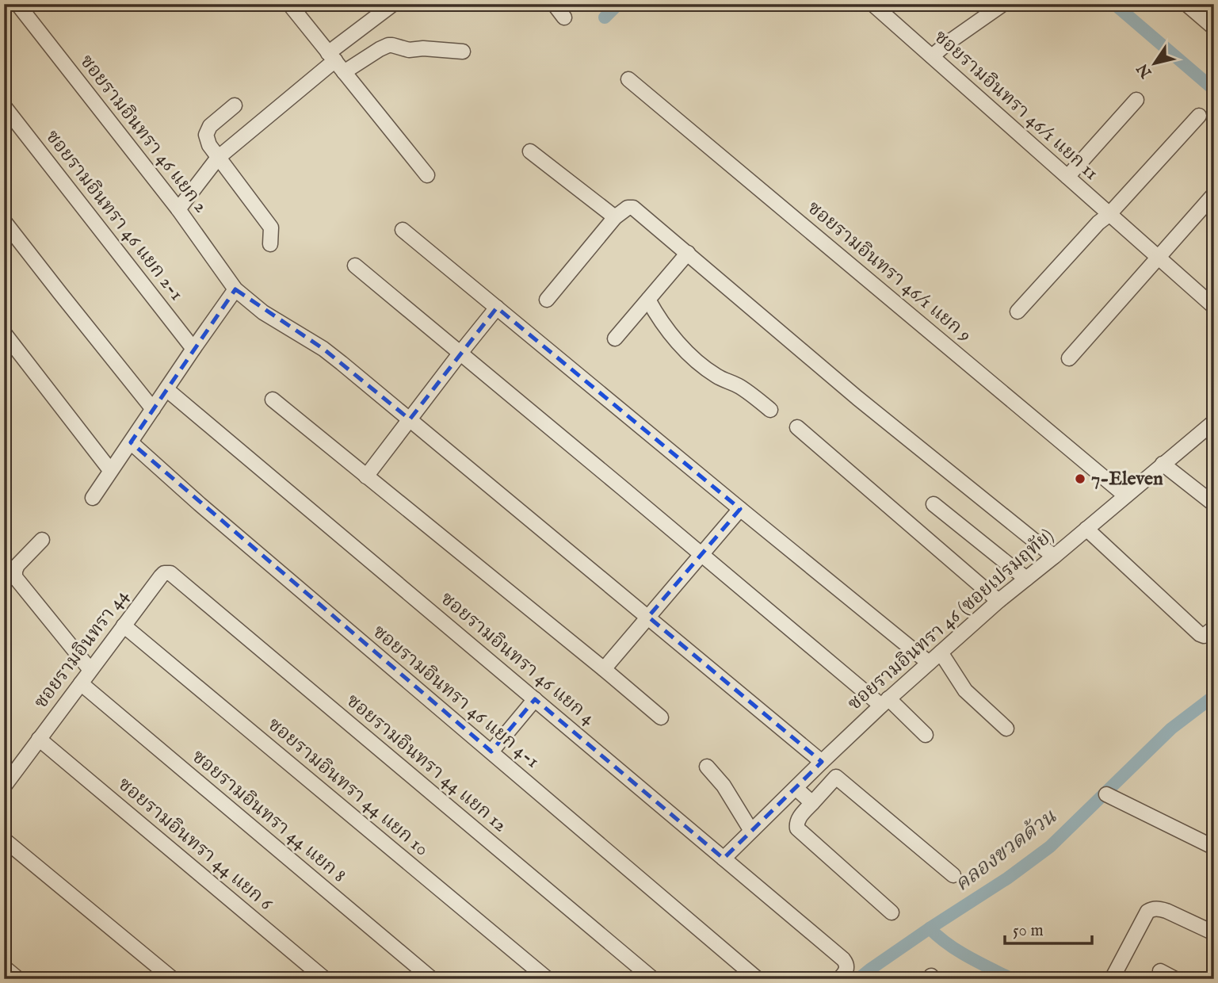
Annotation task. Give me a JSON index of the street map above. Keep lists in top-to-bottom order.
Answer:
{
  "streets": {
    "street": [
      "ซอยรามอินทรา 46/1 แยก 11",
      "ซอยรามอินทรา 46 แยก 2",
      "ซอยรามอินทรา 46 แยก 2-1",
      "ซอยรามอินทรา 46/1 แยก 9",
      "ซอยรามอินทรา 46 (ซอยเปรมฤทัย)",
      "ซอยรามอินทรา 44",
      "ซอยรามอินทรา 46 แยก 4",
      "ซอยรามอินทรา 46 แยก 4-1",
      "ซอยรามอินทรา 44 แยก 12",
      "ซอยรามอินทรา 44 แยก 10",
      "ซอยรามอินทรา 44 แยก 8",
      "ซอยรามอินทรา 44 แยก 6"
    ]
  },
  "crossings": [
    ["ซอยรามอินทรา 46 แยก 2", "ซอยรามอินทรา 46 (ซอยเปรมฤทัย)"],
    ["ซอยรามอินทรา 46/1 แยก 9", "ซอยรามอินทรา 46 (ซอยเปรมฤทัย)"],
    ["ซอยรามอินทรา 46 (ซอยเปรมฤทัย)", "ซอยรามอินทรา 46 แยก 4"],
    ["ซอยรามอินทรา 44", "ซอยรามอินทรา 44 แยก 12"],
    ["ซอยรามอินทรา 44", "ซอยรามอินทรา 44 แยก 10"],
    ["ซอยรามอินทรา 44", "ซอยรามอินทรา 44 แยก 8"],
    ["ซอยรามอินทรา 44", "ซอยรามอินทรา 44 แยก 6"]
  ],
  "water": ["คลองขวดด้วน"],
  "places": ["7-Eleven"],
  "scale_bar": "50 m",
  "north": "bottom left"
}
